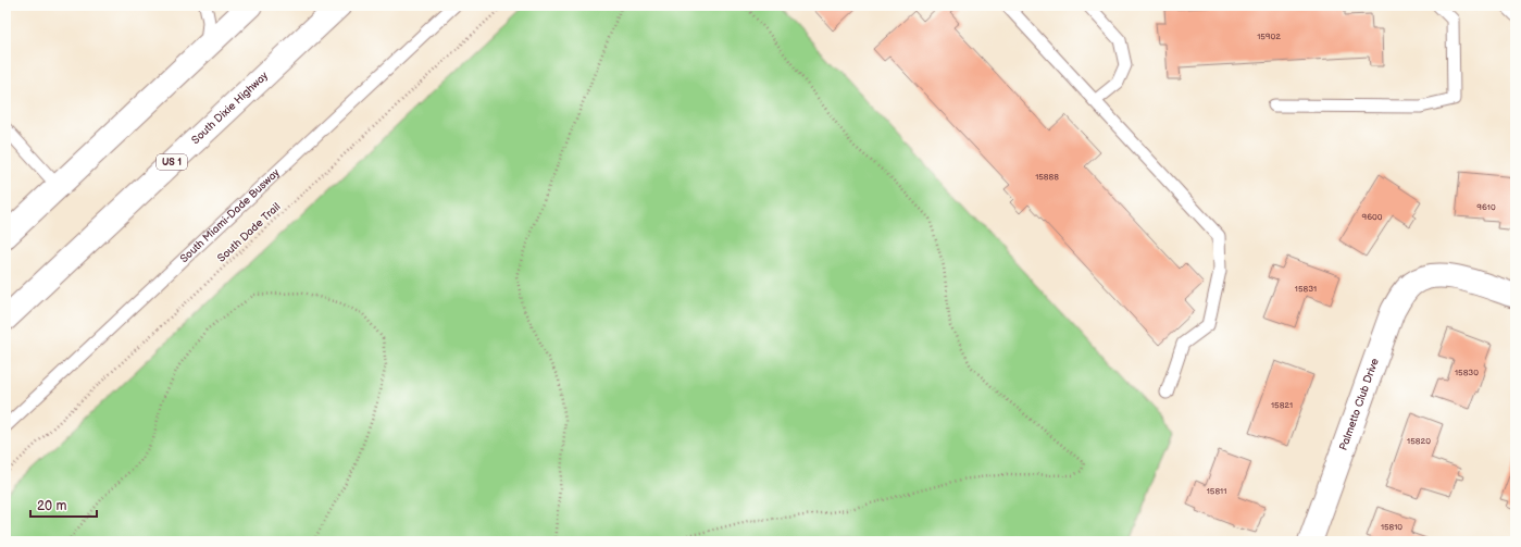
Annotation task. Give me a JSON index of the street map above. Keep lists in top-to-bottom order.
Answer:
{
  "streets": {
    "main road": ["South Dixie Highway", "US 1", "Palmetto Club Drive"],
    "lane": ["South Miami-Dade Busway"],
    "path": ["South Dade Trail"]
  },
  "house_numbers": [
    "15902",
    "15888",
    "9610",
    "9600",
    "15831",
    "15830",
    "15821",
    "15820",
    "15811",
    "15810"
  ],
  "scale_bar": "20 m"
}
